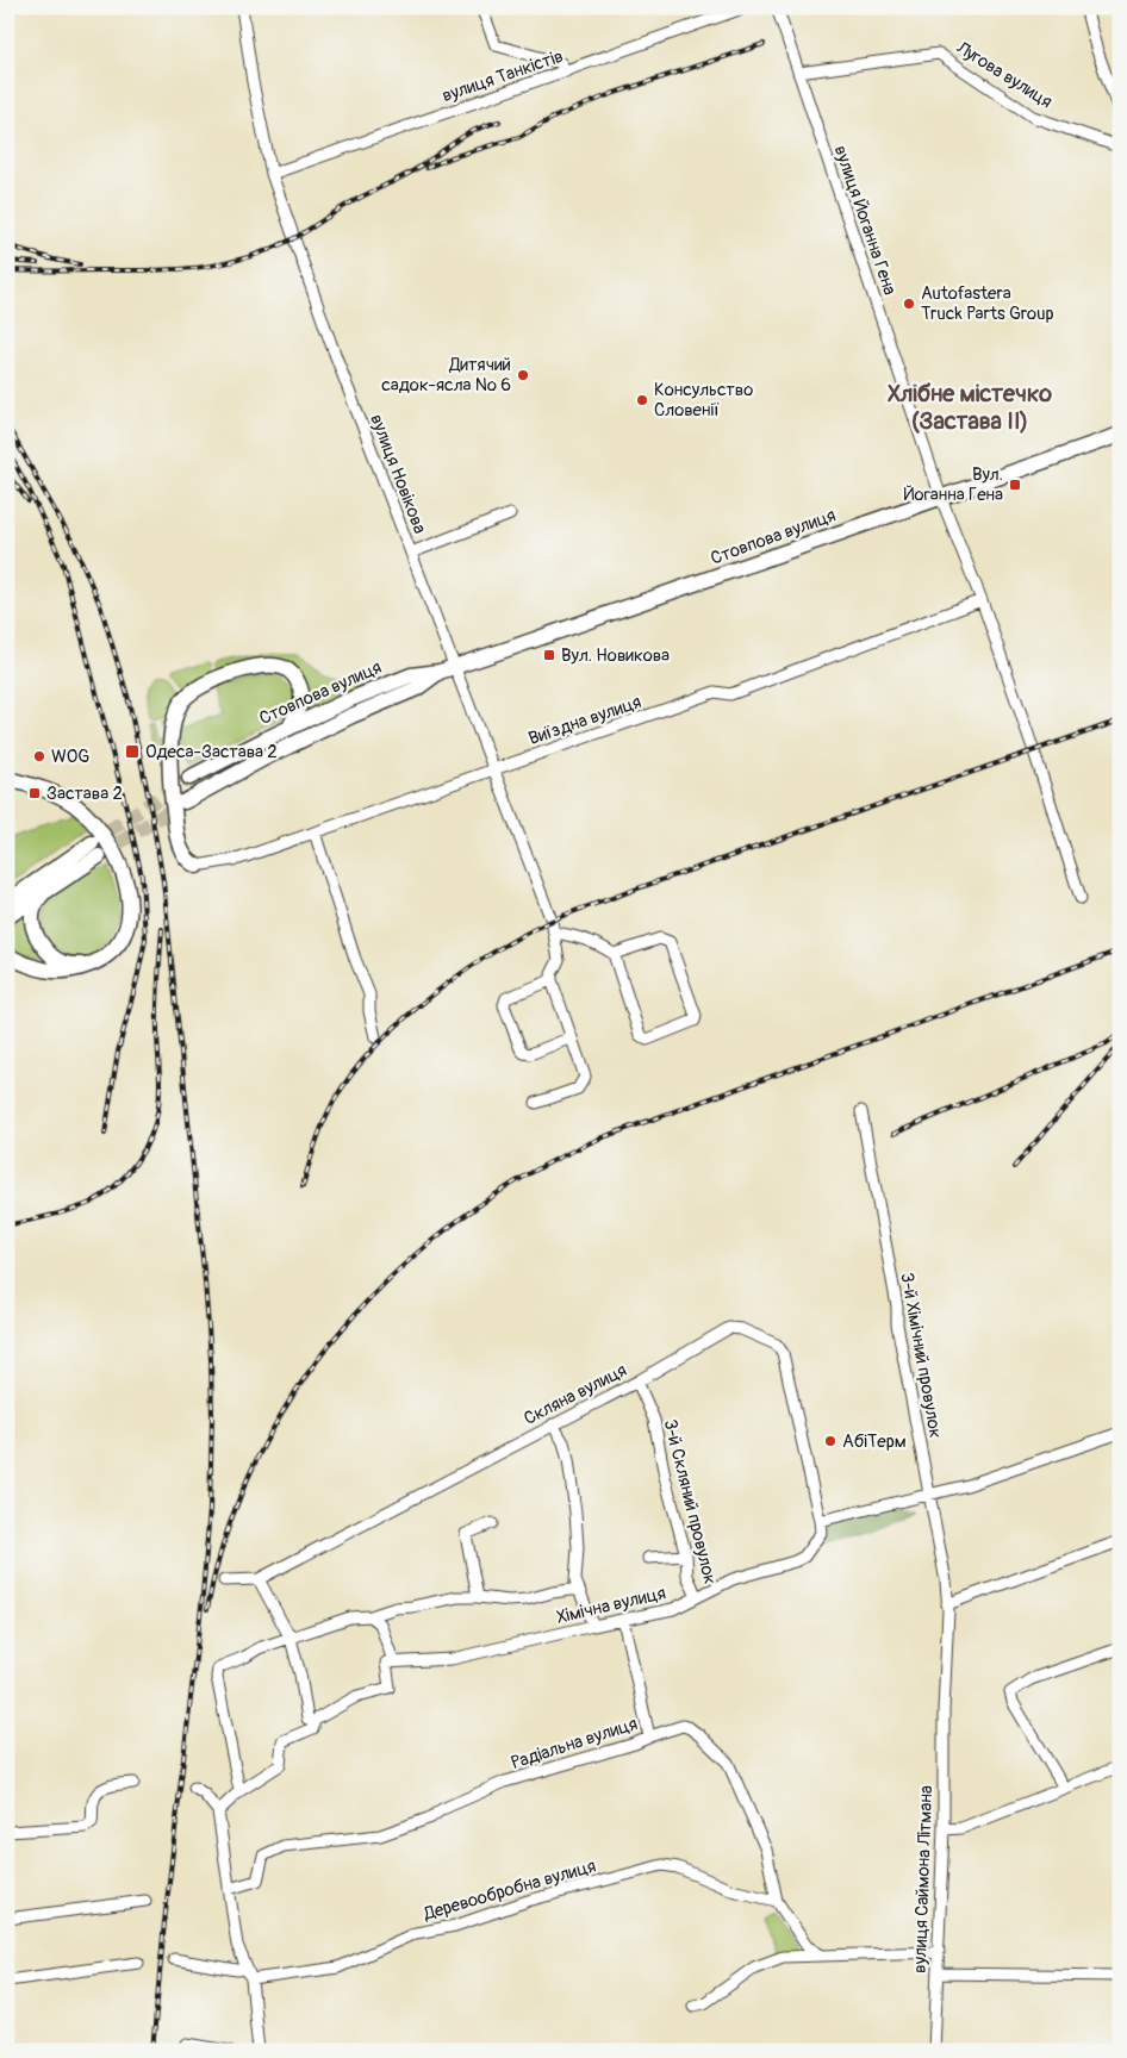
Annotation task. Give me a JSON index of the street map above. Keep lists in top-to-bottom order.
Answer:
{
  "streets": {
    "main road": ["Стовпова вулиця"],
    "street": [
      "Лугова вулиця",
      "вулиця Танкістів",
      "вулиця Йоганна Гена",
      "вулиця Новікова",
      "Виїздна вулиця",
      "3-й Хімічний провулок",
      "Скляна вулиця",
      "3-й Скляний провулок",
      "Хімічна вулиця",
      "Радіальна вулиця",
      "вулиця Саймона Літмана",
      "Деревообробна вулиця"
    ]
  },
  "crossings": [
    ["Лугова вулиця", "вулиця Йоганна Гена"],
    ["вулиця Танкістів", "вулиця Новікова"],
    ["вулиця Йоганна Гена", "Стовпова вулиця"],
    ["вулиця Йоганна Гена", "Виїздна вулиця"],
    ["вулиця Новікова", "Стовпова вулиця"],
    ["вулиця Новікова", "Виїздна вулиця"],
    ["3-й Хімічний провулок", "вулиця Саймона Літмана"],
    ["Скляна вулиця", "3-й Скляний провулок"],
    ["Скляна вулиця", "Хімічна вулиця"],
    ["3-й Скляний провулок", "Хімічна вулиця"],
    ["Радіальна вулиця", "Деревообробна вулиця"]
  ],
  "districts": ["Хлібне містечко (Застава ІІ)"],
  "places": {
    "other": [
      "Autofastera Truck Parts Group",
      "Дитячий садок-ясла № 6",
      "Консульство Словенії",
      "WOG",
      "АбіТерм"
    ],
    "transit": [
      "Вул. Йоганна Гена",
      "Вул. Новикова",
      "Одеса-Застава 2",
      "Застава 2"
    ]
  }
}
